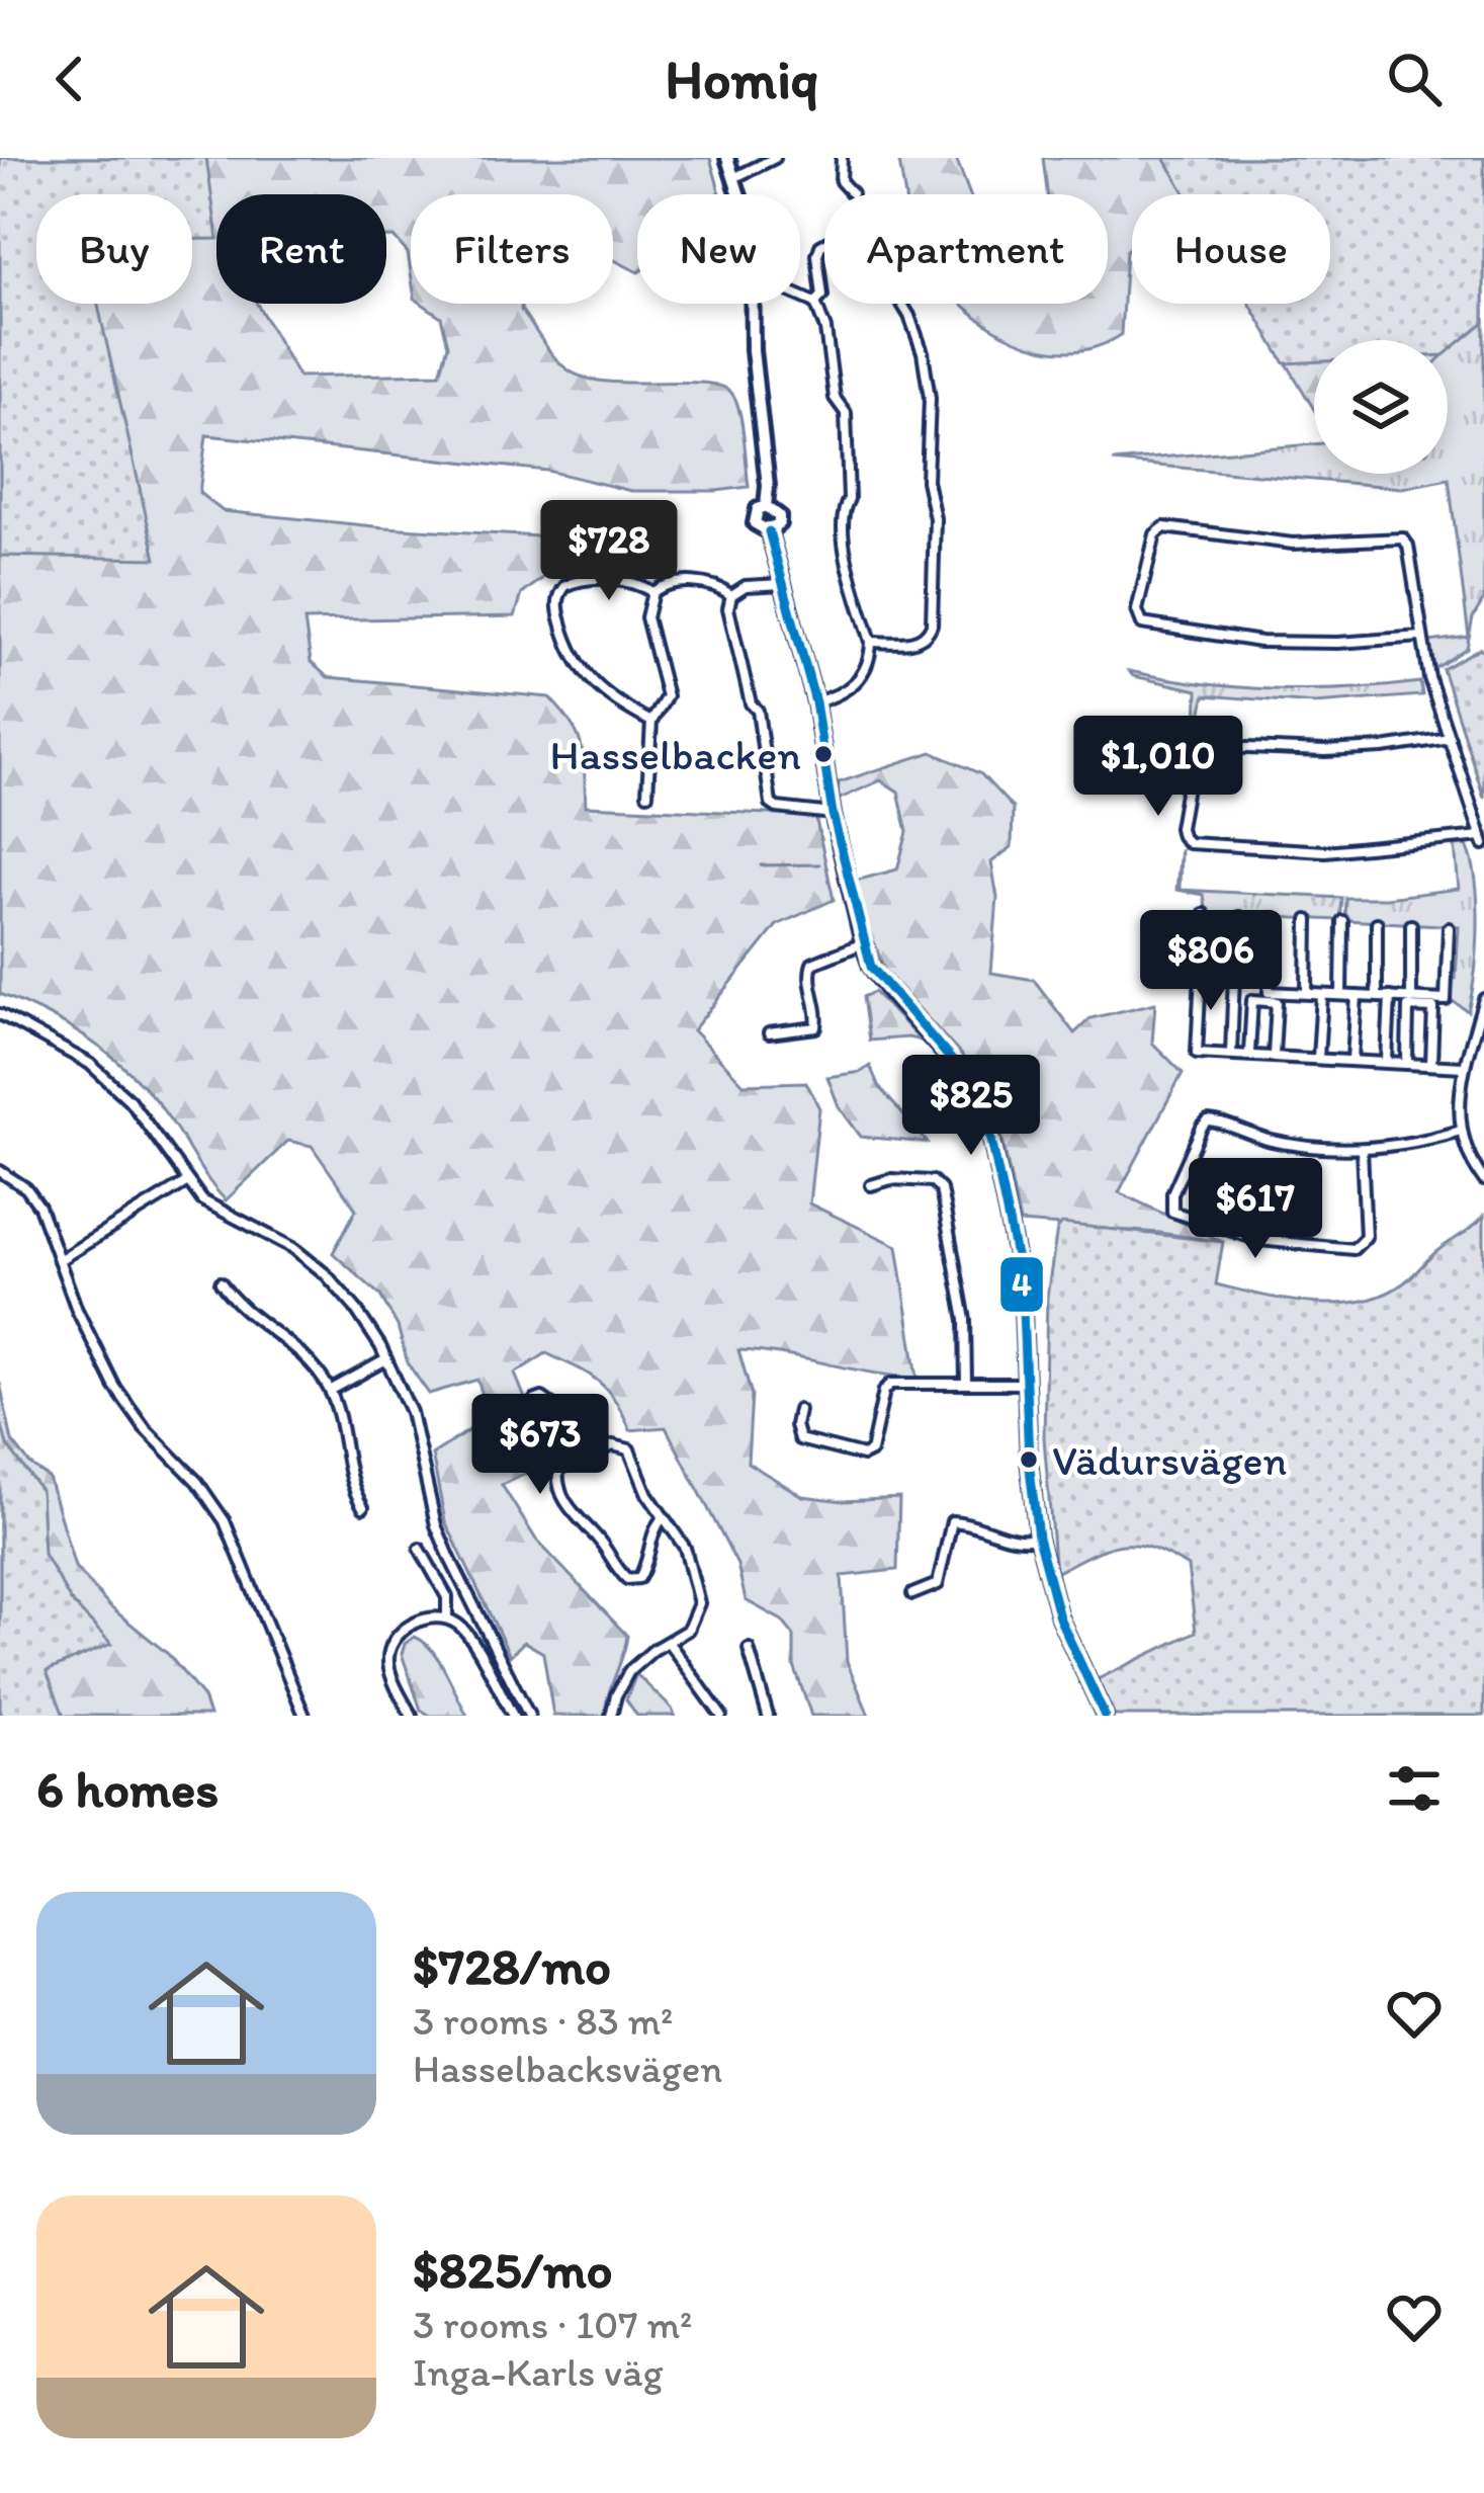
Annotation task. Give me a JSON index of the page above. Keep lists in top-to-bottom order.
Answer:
{
  "places": ["Hasselbacken", "Vädursvägen"],
  "lines": ["transit line 4"],
  "page": {
    "header": "Homiq",
    "chip": [
      "Buy",
      "Rent",
      "Filters",
      "New",
      "Apartment",
      "House"
    ],
    "price": [
      "$728",
      "$1,010",
      "$806",
      "$825",
      "$617",
      "$673"
    ],
    "heading": "6 homes",
    "list": [
      {
        "name": "$728/mo",
        "note": "3 rooms · 83 m² · Hasselbacksvägen"
      },
      {
        "name": "$825/mo",
        "note": "3 rooms · 107 m² · Inga-Karls väg"
      }
    ]
  }
}
